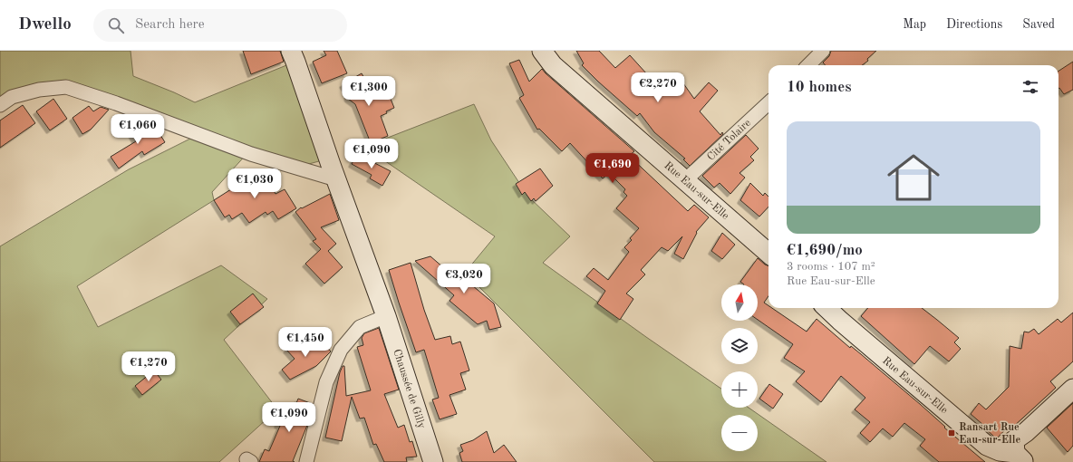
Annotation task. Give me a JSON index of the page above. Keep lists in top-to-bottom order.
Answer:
{
  "streets": {
    "street": ["Cité Tolaire", "Rue Eau-sur-Elle", "Chaussée de Gilly"]
  },
  "crossings": [
    ["Cité Tolaire", "Rue Eau-sur-Elle"]
  ],
  "places": {
    "transit": ["Ransart Rue Eau-sur-Elle"]
  },
  "north": "top",
  "page": {
    "header": "Dwello",
    "search": "Search here",
    "nav": ["Map", "Directions", "Saved"],
    "heading": "10 homes",
    "price": [
      "€2,270",
      "€1,300",
      "€1,060",
      "€1,090",
      "€1,690",
      "€1,030",
      "€3,020",
      "€1,450",
      "€1,270",
      "€1,090"
    ],
    "list": [
      {
        "name": "€1,690/mo",
        "note": "3 rooms · 107 m² · Rue Eau-sur-Elle"
      }
    ],
    "map_buttons": ["+", "−"]
  }
}
